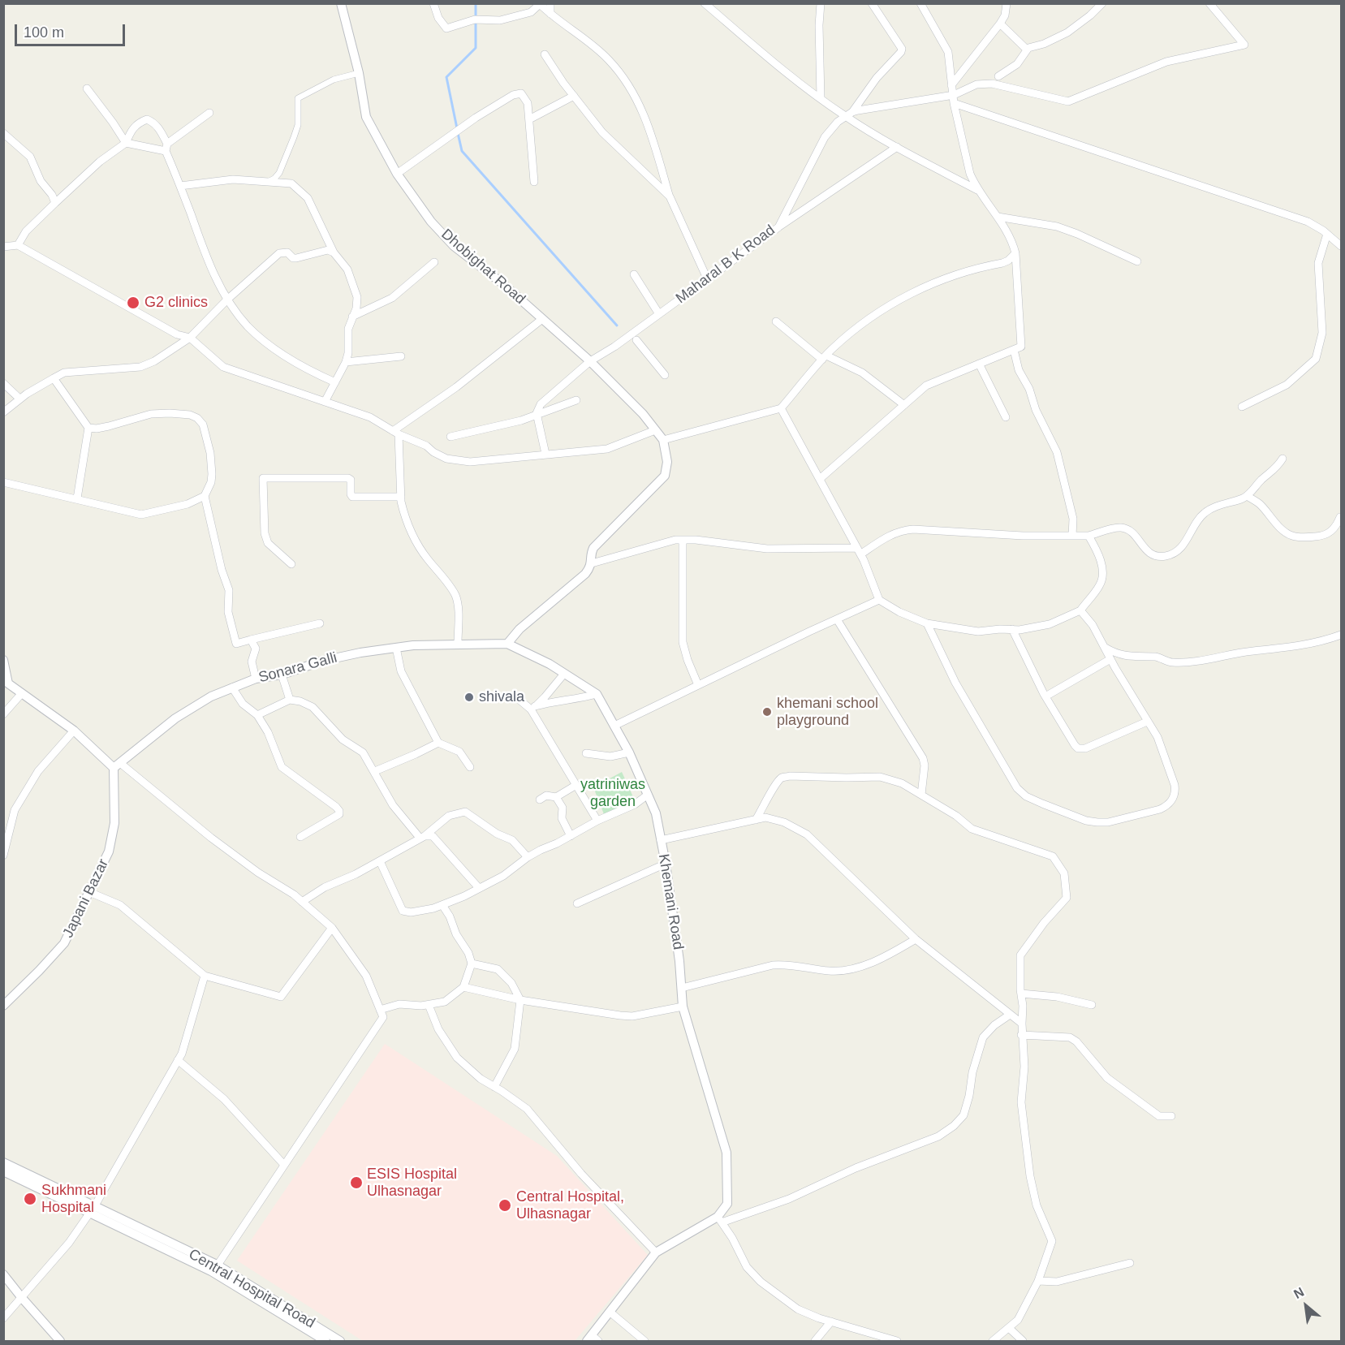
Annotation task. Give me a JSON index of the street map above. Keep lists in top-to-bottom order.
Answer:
{
  "streets": {
    "street": [
      "Maharal B K Road",
      "Dhobighat Road",
      "Sonara Galli",
      "Japani Bazar",
      "Khemani Road",
      "Central Hospital Road"
    ]
  },
  "crossings": [
    ["Maharal B K Road", "Dhobighat Road"],
    ["Sonara Galli", "Japani Bazar"],
    ["Sonara Galli", "Khemani Road"]
  ],
  "parks": ["yatriniwas garden"],
  "places": [
    "G2 clinics",
    "shivala",
    "khemani school playground",
    "ESIS Hospital Ulhasnagar",
    "Sukhmani Hospital",
    "Central Hospital, Ulhasnagar"
  ],
  "scale_bar": "100 m",
  "north": "top left"
}
